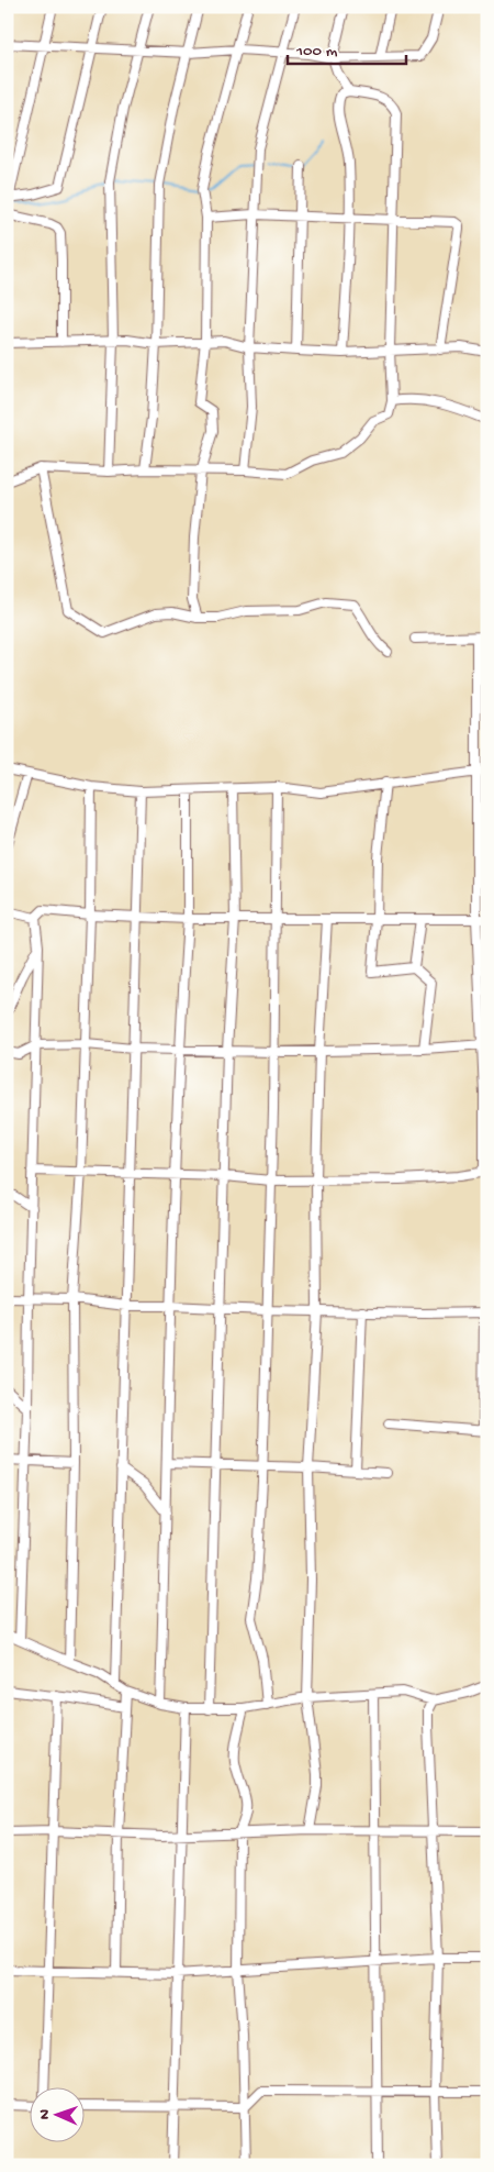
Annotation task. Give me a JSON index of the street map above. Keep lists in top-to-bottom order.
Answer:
{
  "scale_bar": "100 m",
  "north": "left"
}
